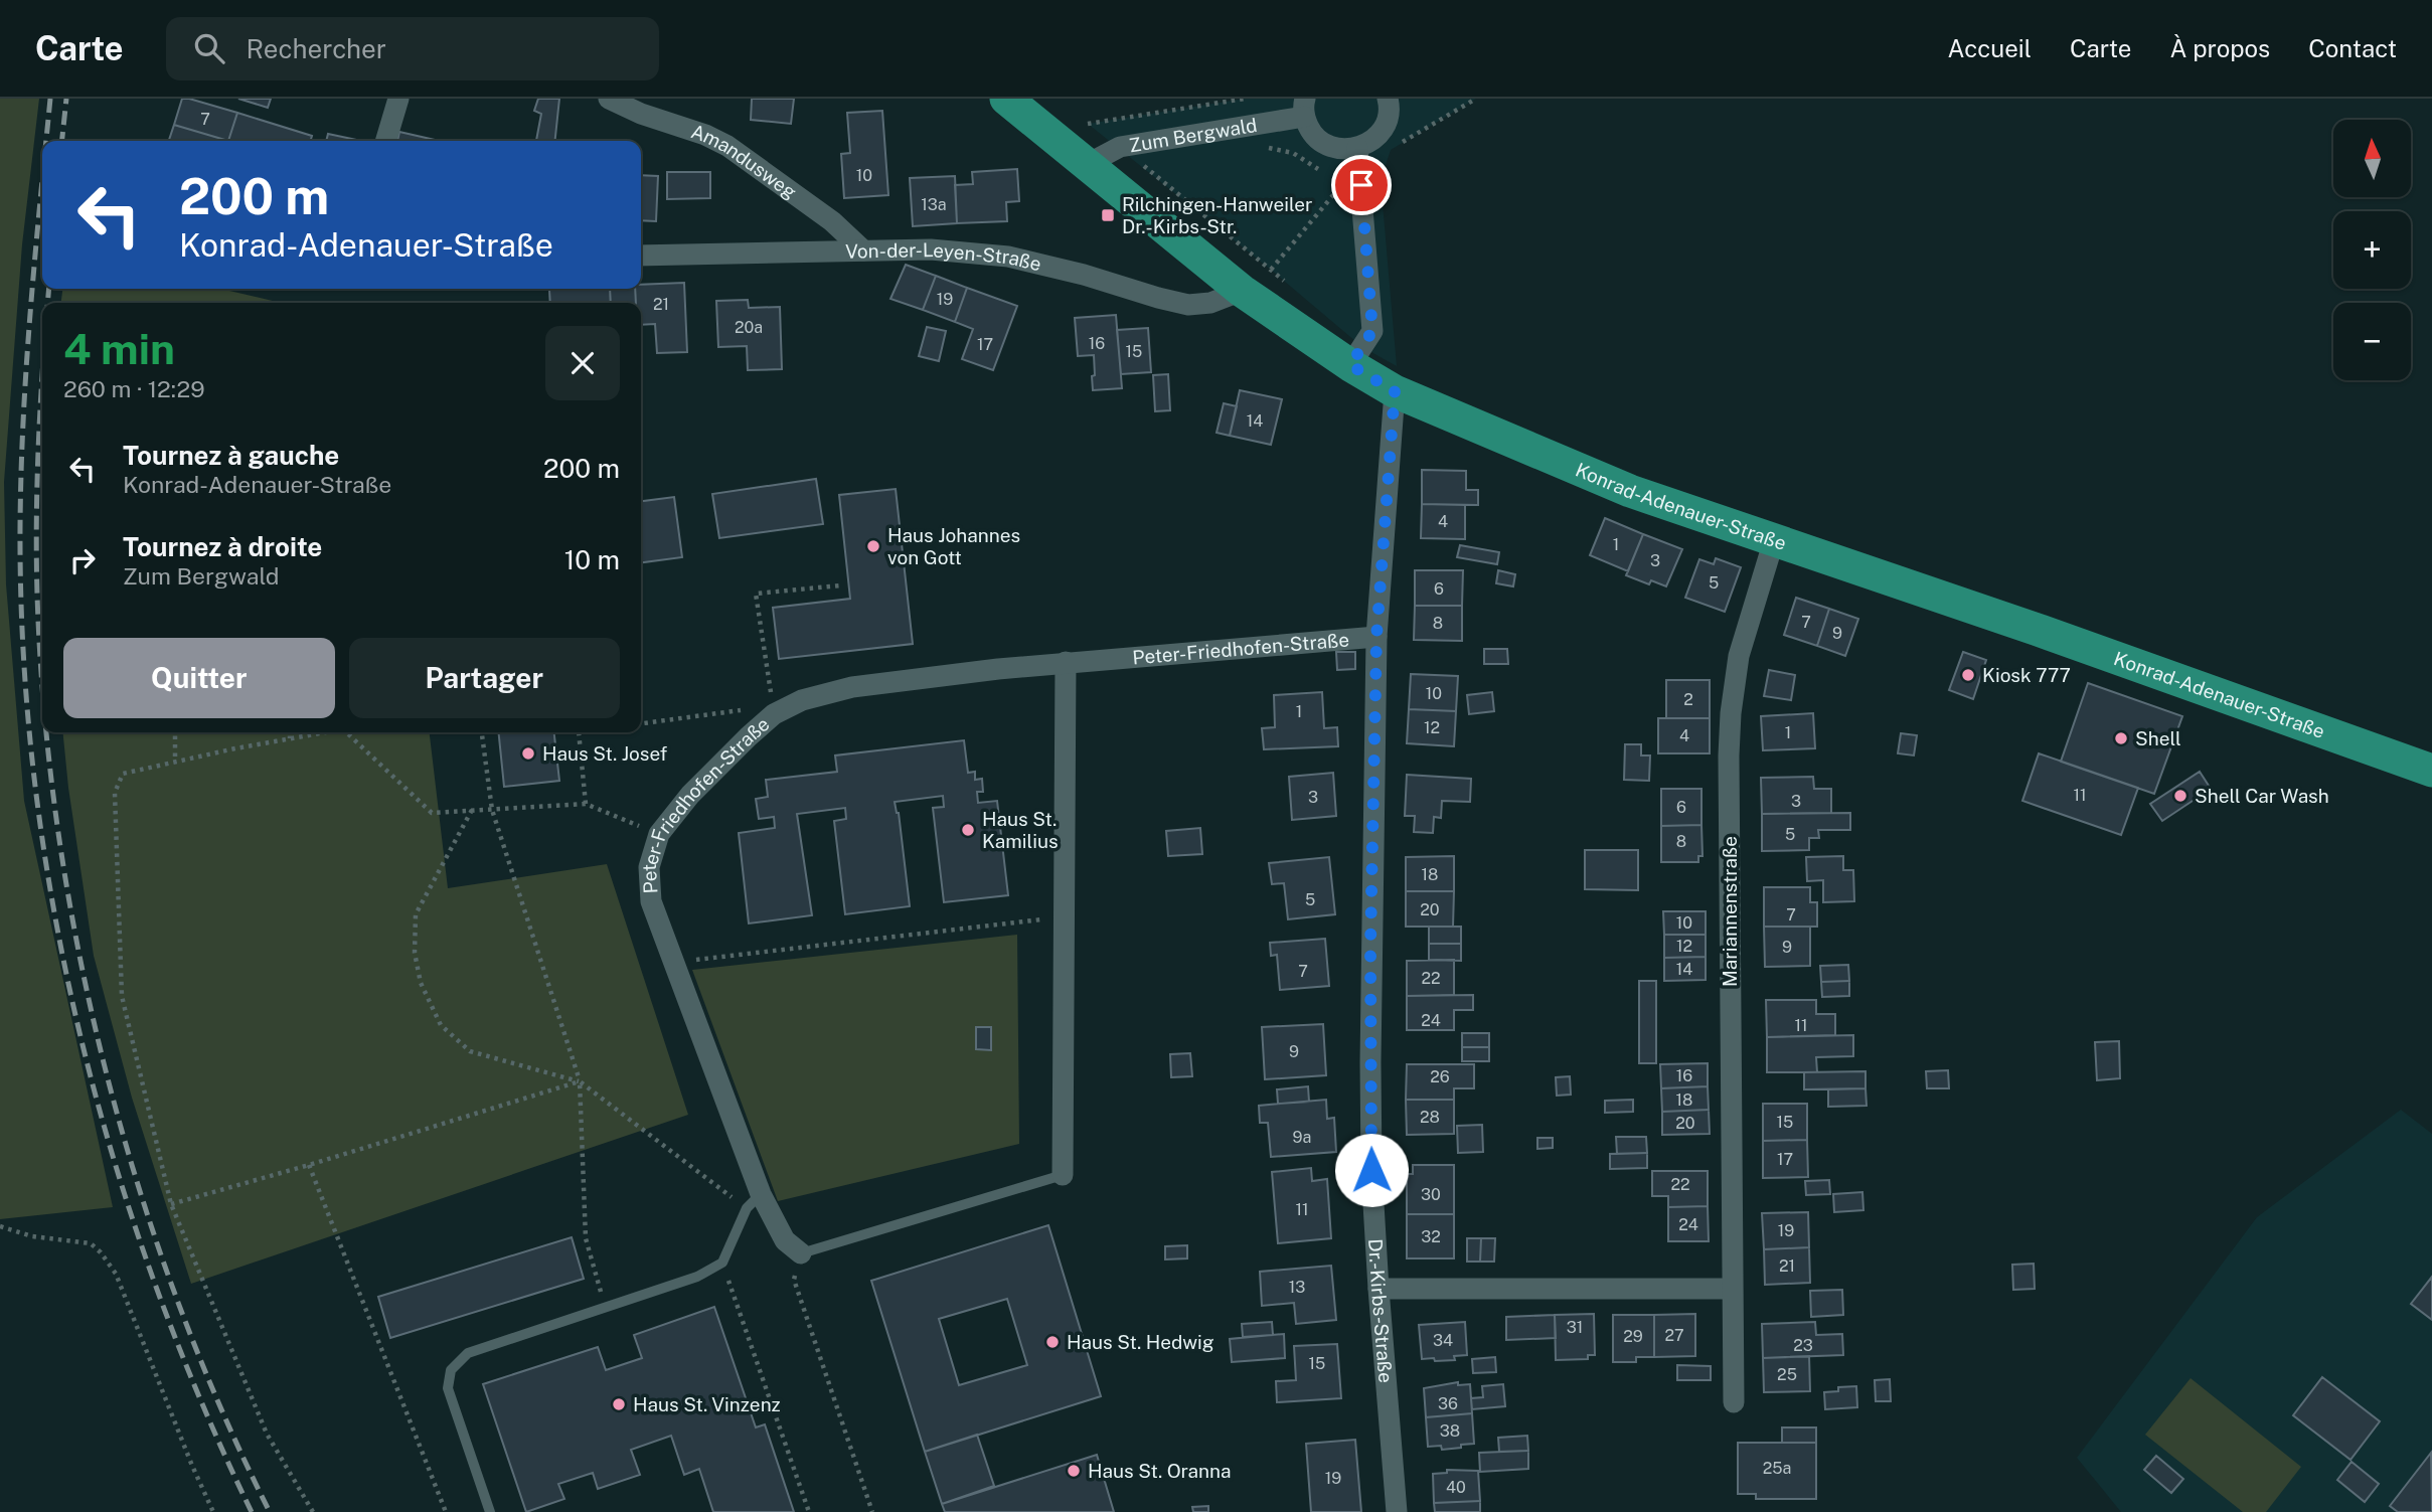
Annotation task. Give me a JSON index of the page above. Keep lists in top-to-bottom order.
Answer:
{
  "streets": {
    "main road": ["Konrad-Adenauer-Straße"],
    "street": [
      "Zum Bergwald",
      "Amandusweg",
      "Von-der-Leyen-Straße",
      "Peter-Friedhofen-Straße",
      "Mariannenstraße",
      "Dr.-Kirbs-Straße"
    ]
  },
  "crossings": [
    ["Zum Bergwald", "Konrad-Adenauer-Straße"],
    ["Amandusweg", "Von-der-Leyen-Straße"],
    ["Von-der-Leyen-Straße", "Konrad-Adenauer-Straße"],
    ["Konrad-Adenauer-Straße", "Mariannenstraße"],
    ["Konrad-Adenauer-Straße", "Dr.-Kirbs-Straße"],
    ["Peter-Friedhofen-Straße", "Dr.-Kirbs-Straße"]
  ],
  "places": {
    "transit": ["Rilchingen-Hanweiler Dr.-Kirbs-Str."],
    "other": [
      "Haus Johannes von Gott",
      "Kiosk 777",
      "Shell",
      "Haus St. Josef",
      "Shell Car Wash",
      "Haus St. Kamilius",
      "Haus St. Hedwig",
      "Haus St. Vinzenz",
      "Haus St. Oranna"
    ]
  },
  "house_numbers": [
    "7",
    "10",
    "13a",
    "19",
    "21",
    "20a",
    "16",
    "17",
    "15",
    "14",
    "4",
    "1",
    "3",
    "5",
    "6",
    "7",
    "8",
    "9",
    "10",
    "2",
    "1",
    "12",
    "1",
    "4",
    "11",
    "3",
    "3",
    "6",
    "5",
    "8",
    "18",
    "5",
    "20",
    "7",
    "10",
    "12",
    "9",
    "14",
    "7",
    "22",
    "24",
    "11",
    "9",
    "16",
    "26",
    "18",
    "28",
    "15",
    "20",
    "9a",
    "17",
    "22",
    "30",
    "11",
    "24",
    "19",
    "32",
    "21",
    "13",
    "31",
    "27",
    "29",
    "34",
    "23",
    "15",
    "25",
    "36",
    "38",
    "25a",
    "19",
    "40"
  ],
  "north": "top",
  "page": {
    "header": "Carte",
    "search": "Rechercher",
    "nav": [
      "Accueil",
      "Carte",
      "À propos",
      "Contact"
    ],
    "map_buttons": ["+", "−"],
    "turn": ["200 m", "Konrad-Adenauer-Straße"],
    "heading": ["4 min", "260 m · 12:29"],
    "list": [
      {
        "name": "Tournez à gauche",
        "note": "Konrad-Adenauer-Straße",
        "value": "200 m"
      },
      {
        "name": "Tournez à droite",
        "note": "Zum Bergwald",
        "value": "10 m"
      }
    ],
    "buttons": ["Quitter", "Partager"]
  }
}
